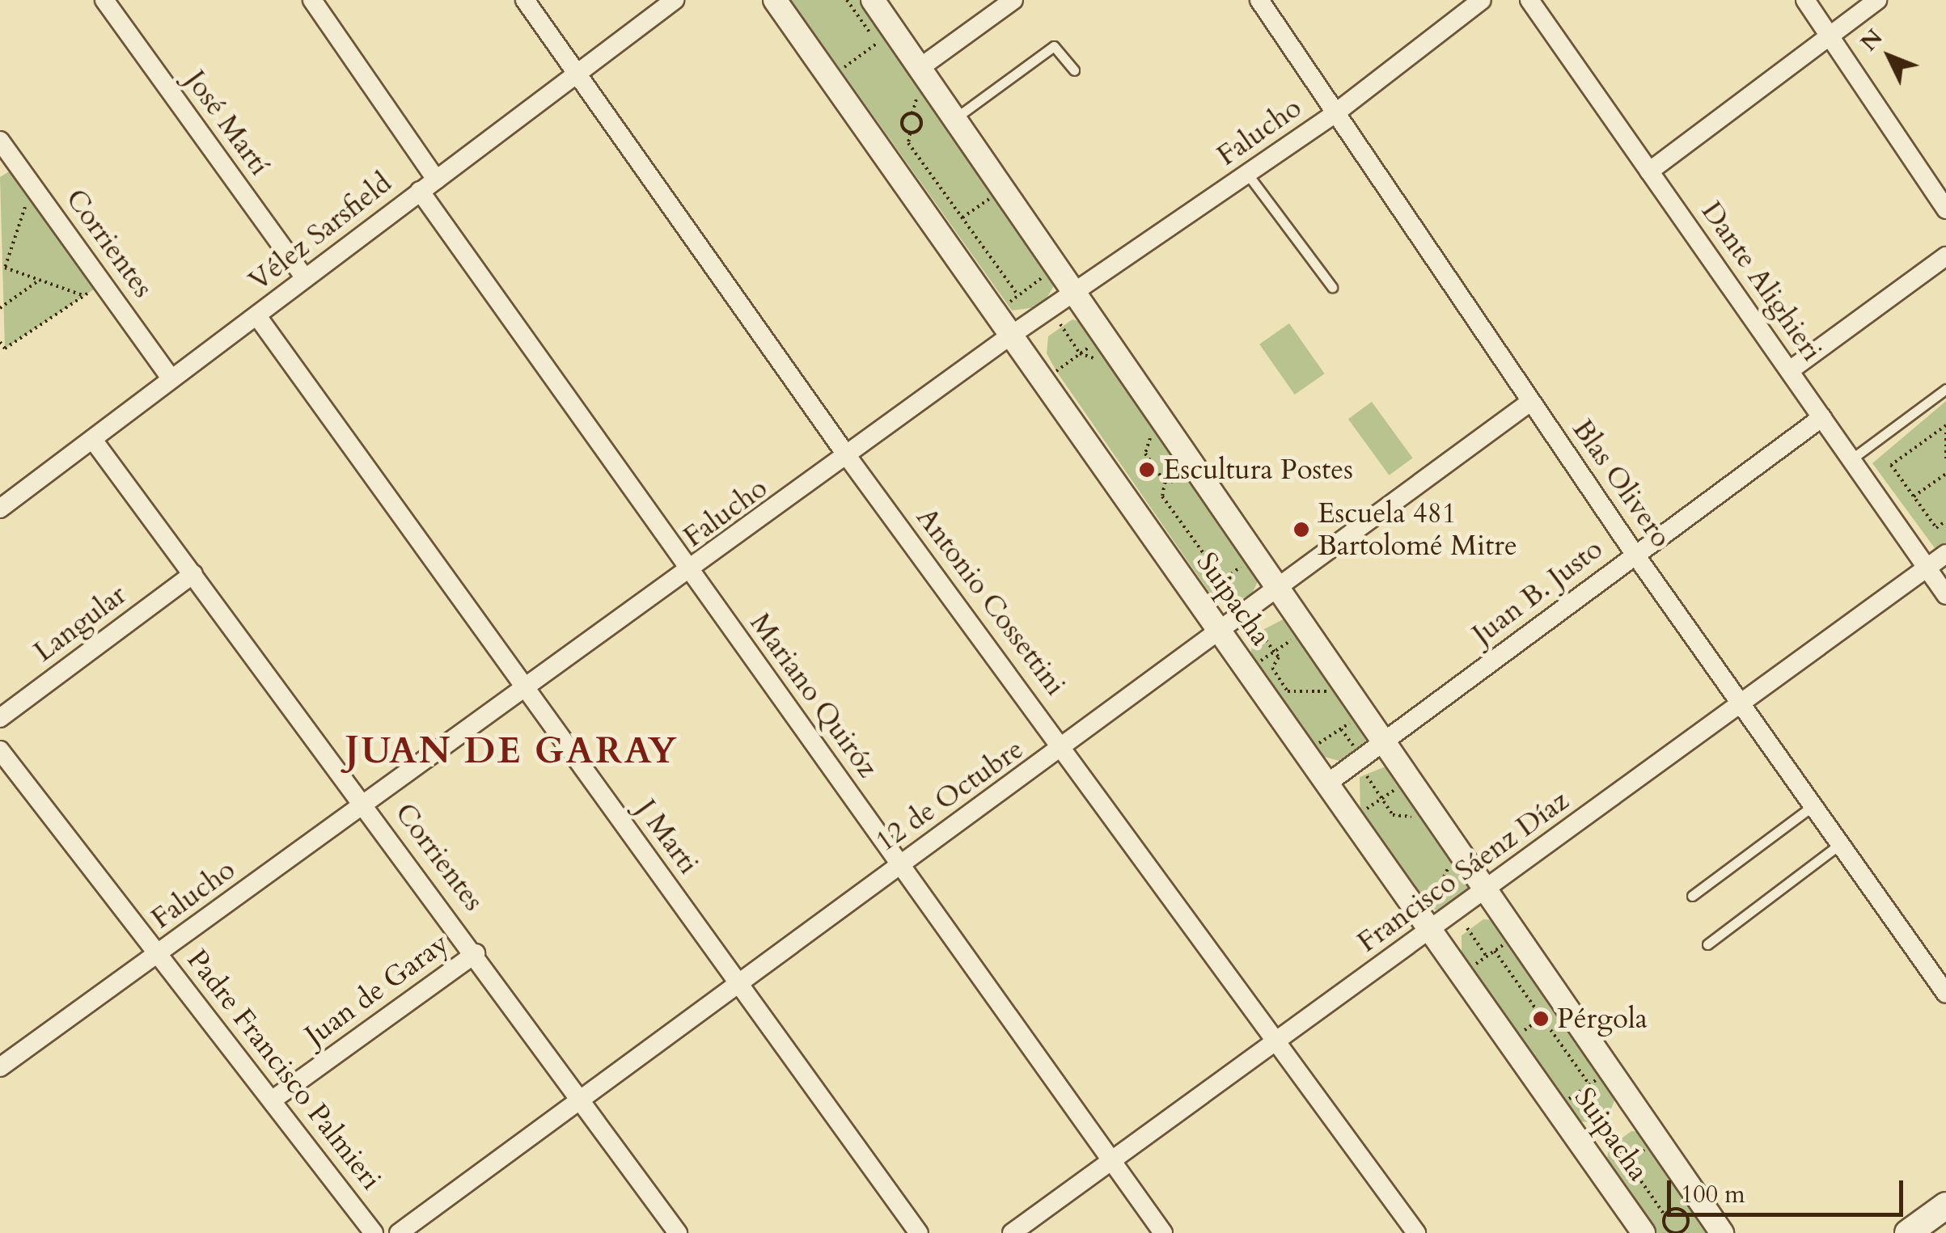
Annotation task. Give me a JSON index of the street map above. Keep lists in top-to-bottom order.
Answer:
{
  "streets": {
    "street": [
      "José Martí",
      "Falucho",
      "Vélez Sarsfield",
      "Corrientes",
      "Dante Alighieri",
      "Blas Olivero",
      "Juan B. Justo",
      "Suipacha",
      "Antonio Cossettini",
      "Langular",
      "Mariano Quiróz",
      "12 de Octubre",
      "J Marti",
      "Francisco Sáenz Díaz",
      "Juan de Garay",
      "Padre Francisco Palmieri"
    ]
  },
  "crossings": [
    ["José Martí", "Vélez Sarsfield"],
    ["Falucho", "Corrientes"],
    ["Falucho", "Blas Olivero"],
    ["Falucho", "Suipacha"],
    ["Falucho", "Antonio Cossettini"],
    ["Falucho", "Mariano Quiróz"],
    ["Falucho", "J Marti"],
    ["Falucho", "Padre Francisco Palmieri"],
    ["Vélez Sarsfield", "Corrientes"],
    ["Vélez Sarsfield", "Antonio Cossettini"],
    ["Vélez Sarsfield", "Mariano Quiróz"],
    ["Vélez Sarsfield", "J Marti"],
    ["Corrientes", "Langular"],
    ["Corrientes", "12 de Octubre"],
    ["Corrientes", "Juan de Garay"],
    ["Dante Alighieri", "Juan B. Justo"],
    ["Dante Alighieri", "Francisco Sáenz Díaz"],
    ["Blas Olivero", "Juan B. Justo"],
    ["Blas Olivero", "12 de Octubre"],
    ["Blas Olivero", "Francisco Sáenz Díaz"],
    ["Juan B. Justo", "Suipacha"],
    ["Suipacha", "12 de Octubre"],
    ["Suipacha", "Francisco Sáenz Díaz"],
    ["Antonio Cossettini", "12 de Octubre"],
    ["Antonio Cossettini", "Francisco Sáenz Díaz"],
    ["Mariano Quiróz", "12 de Octubre"],
    ["Mariano Quiróz", "Francisco Sáenz Díaz"],
    ["12 de Octubre", "J Marti"],
    ["Juan de Garay", "Padre Francisco Palmieri"]
  ],
  "districts": ["JUAN DE GARAY"],
  "places": ["Escultura Postes", "Escuela 481 Bartolomé Mitre", "Pérgola"],
  "scale_bar": "100 m",
  "north": "top left"
}
